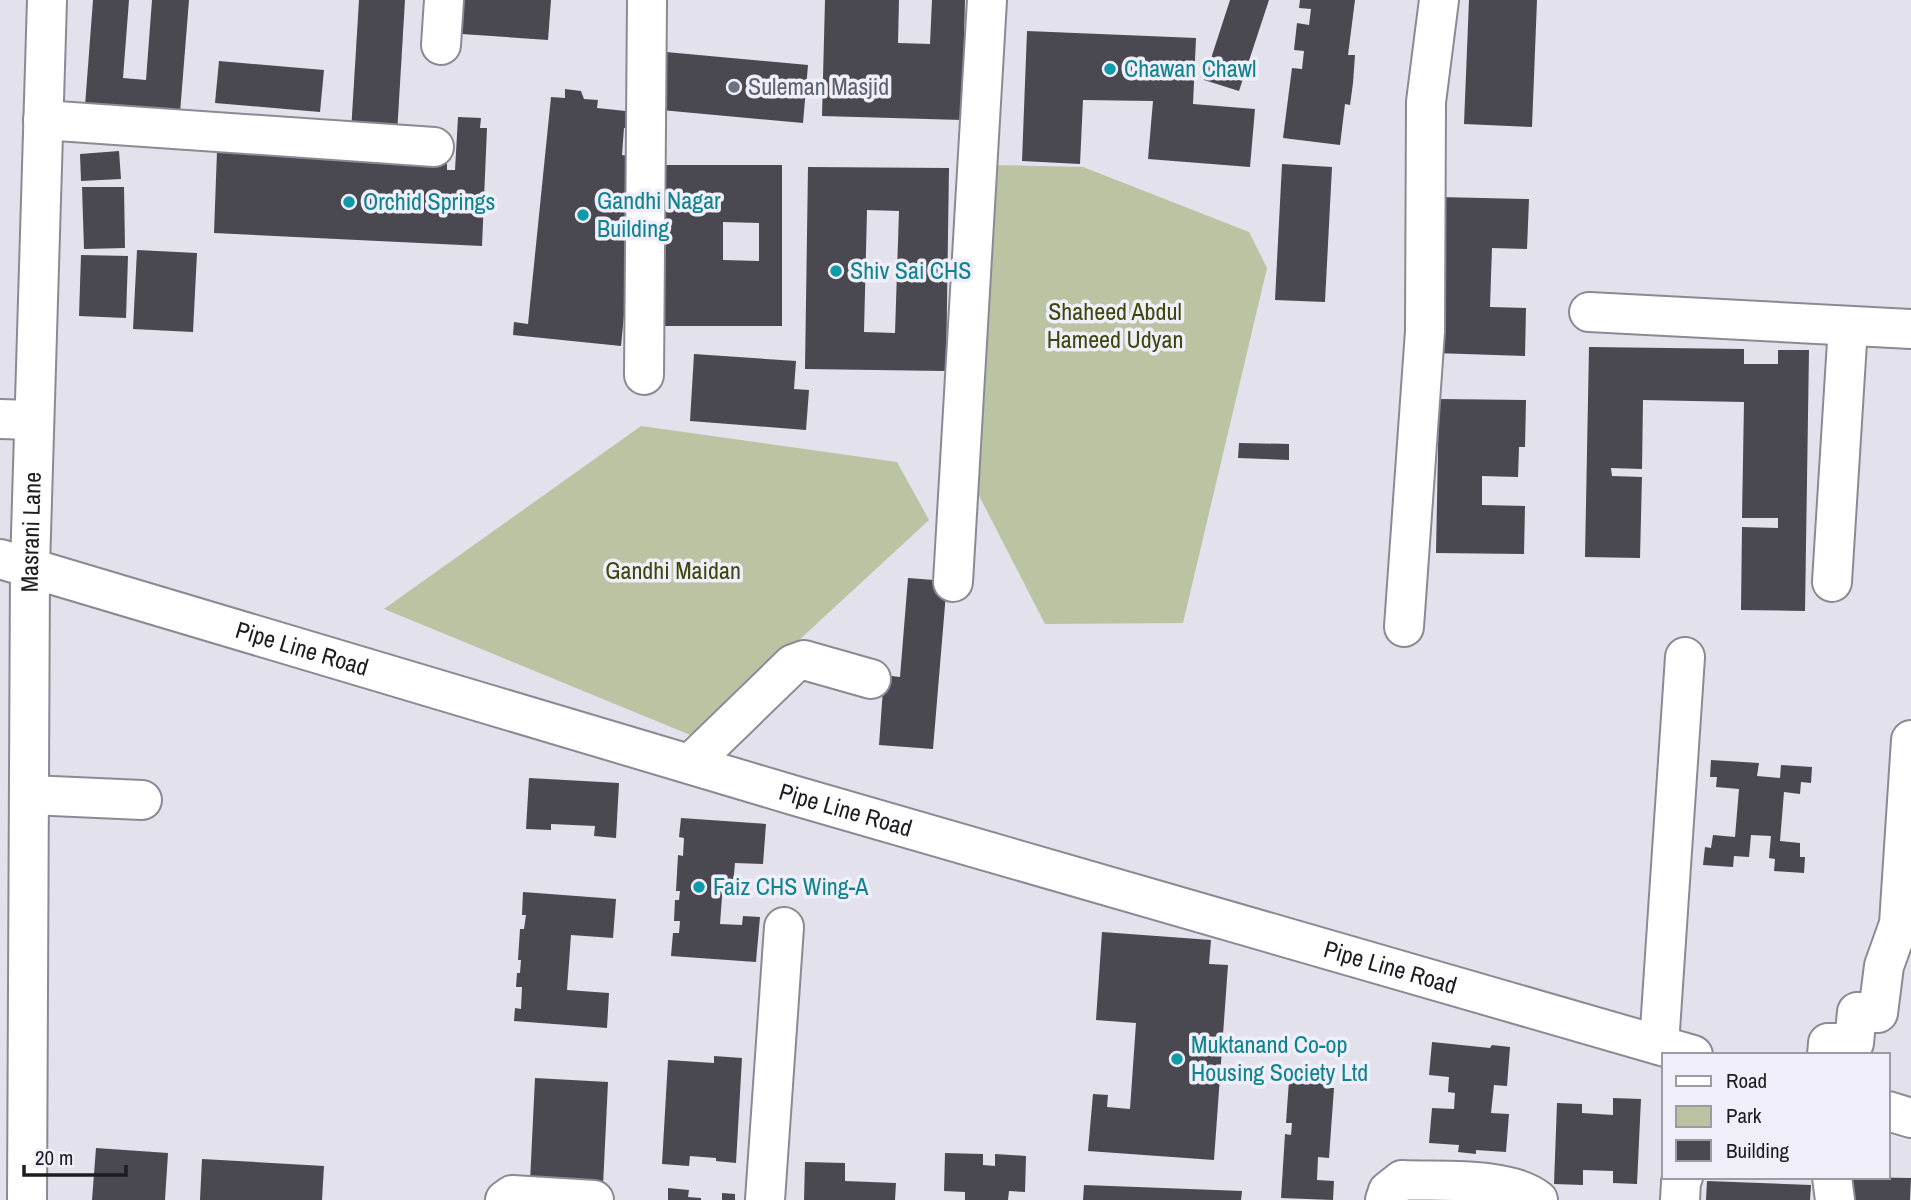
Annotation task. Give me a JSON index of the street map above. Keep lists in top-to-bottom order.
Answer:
{
  "streets": {
    "street": ["Masrani Lane", "Pipe Line Road"]
  },
  "crossings": [
    ["Masrani Lane", "Pipe Line Road"]
  ],
  "parks": ["Shaheed Abdul Hameed Udyan", "Gandhi Maidan"],
  "places": [
    "Chawan Chawl",
    "Suleman Masjid",
    "Orchid Springs",
    "Gandhi Nagar Building",
    "Shiv Sai CHS",
    "Faiz CHS Wing-A",
    "Muktanand Co-op Housing Society Ltd"
  ],
  "legend": ["Road", "Park", "Building"],
  "scale_bar": "20 m"
}
